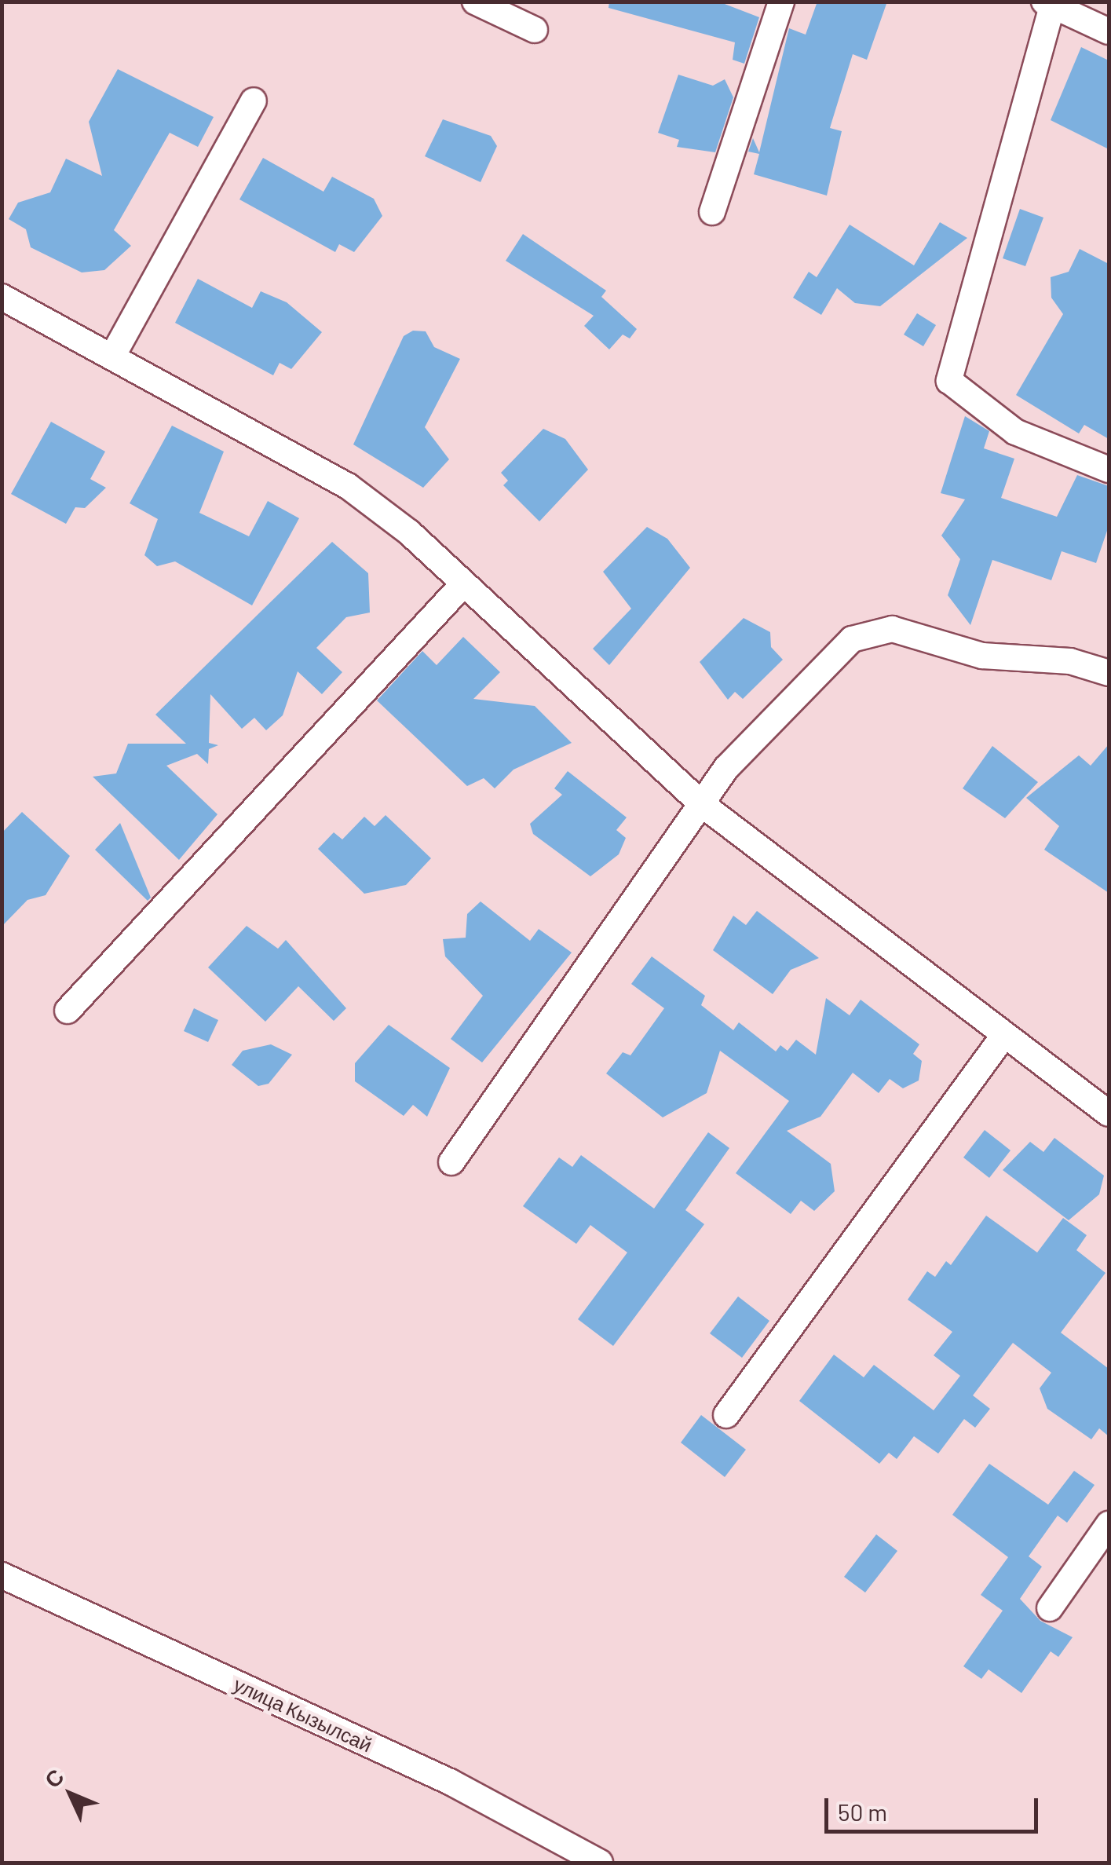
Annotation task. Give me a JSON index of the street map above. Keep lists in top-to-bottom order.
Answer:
{
  "streets": {
    "street": ["улица Кызылсай"]
  },
  "scale_bar": "50 m",
  "north": "top left"
}
